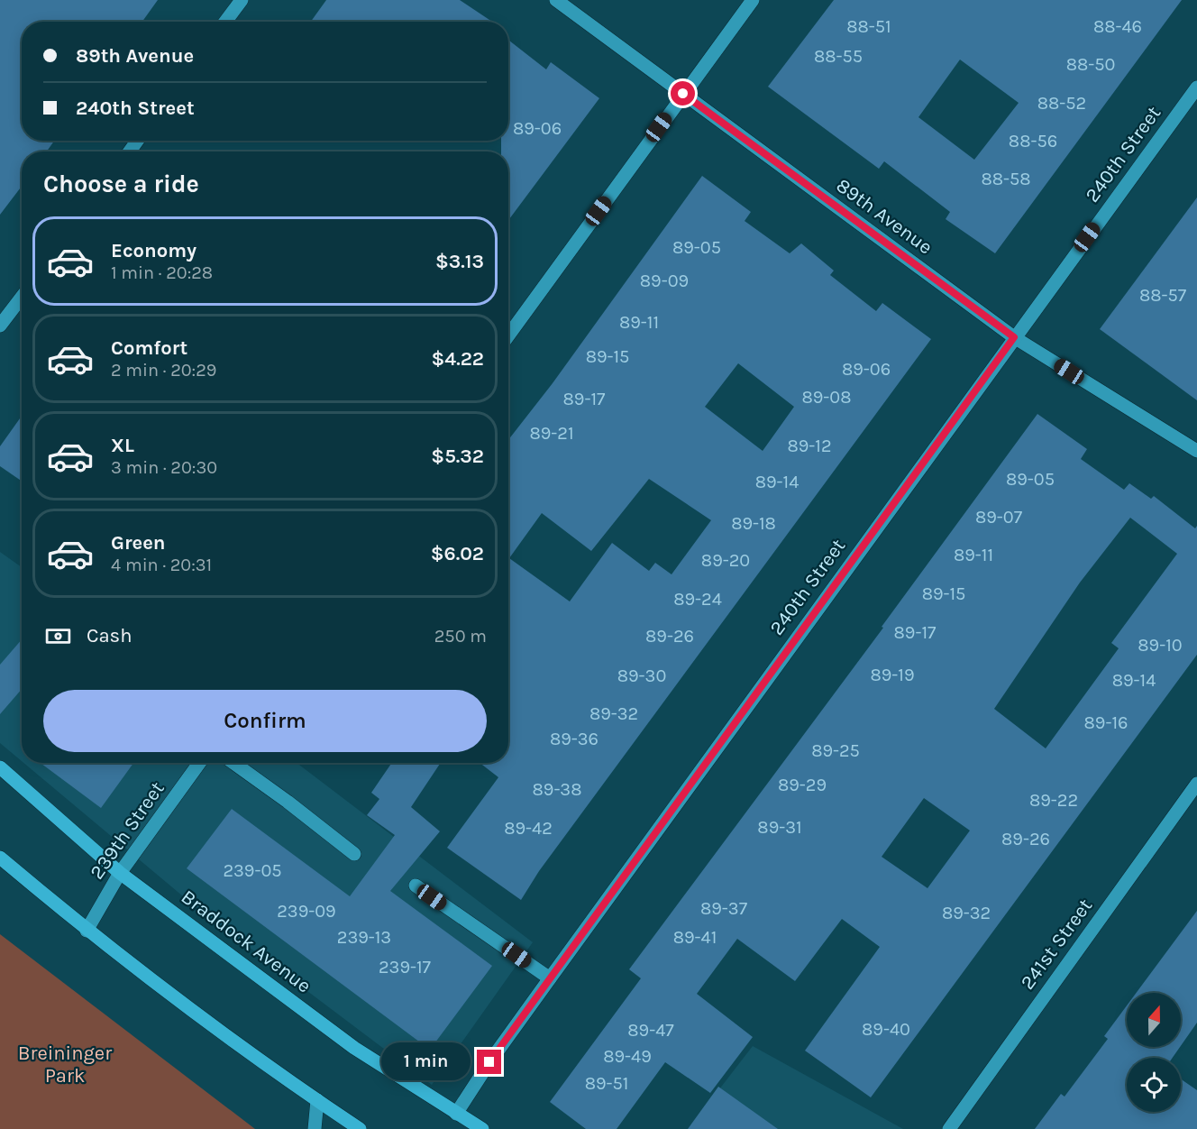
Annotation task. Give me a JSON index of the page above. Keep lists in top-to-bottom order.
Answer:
{
  "streets": {
    "main road": ["Braddock Avenue"],
    "street": [
      "240th Street",
      "89th Avenue",
      "239th Street",
      "241st Street"
    ]
  },
  "crossings": [
    ["240th Street", "89th Avenue"],
    ["240th Street", "Braddock Avenue"],
    ["239th Street", "Braddock Avenue"]
  ],
  "parks": ["Breininger Park"],
  "house_numbers": [
    "88-51",
    "88-46",
    "88-55",
    "88-50",
    "88-52",
    "89-06",
    "88-56",
    "88-58",
    "89-05",
    "89-09",
    "88-57",
    "89-11",
    "89-15",
    "89-06",
    "89-08",
    "89-17",
    "89-21",
    "89-12",
    "89-05",
    "89-14",
    "89-07",
    "89-18",
    "89-11",
    "89-20",
    "89-15",
    "89-24",
    "89-17",
    "89-26",
    "89-10",
    "89-19",
    "89-30",
    "89-14",
    "89-32",
    "89-16",
    "89-36",
    "89-25",
    "89-29",
    "89-38",
    "89-22",
    "89-31",
    "89-42",
    "89-26",
    "239-05",
    "89-37",
    "239-09",
    "89-32",
    "239-13",
    "89-41",
    "239-17",
    "89-40",
    "89-47",
    "89-49",
    "89-51"
  ],
  "north": "top",
  "page": {
    "banner": ["89th Avenue", "240th Street"],
    "heading": "Choose a ride",
    "list": [
      {
        "name": "Economy",
        "note": "1 min · 20:28",
        "value": "$3.13"
      },
      {
        "name": "Comfort",
        "note": "2 min · 20:29",
        "value": "$4.22"
      },
      {
        "name": "XL",
        "note": "3 min · 20:30",
        "value": "$5.32"
      },
      {
        "name": "Green",
        "note": "4 min · 20:31",
        "value": "$6.02"
      }
    ],
    "pay": ["Cash", "250 m"],
    "buttons": "Confirm",
    "bubble": "1 min"
  }
}
